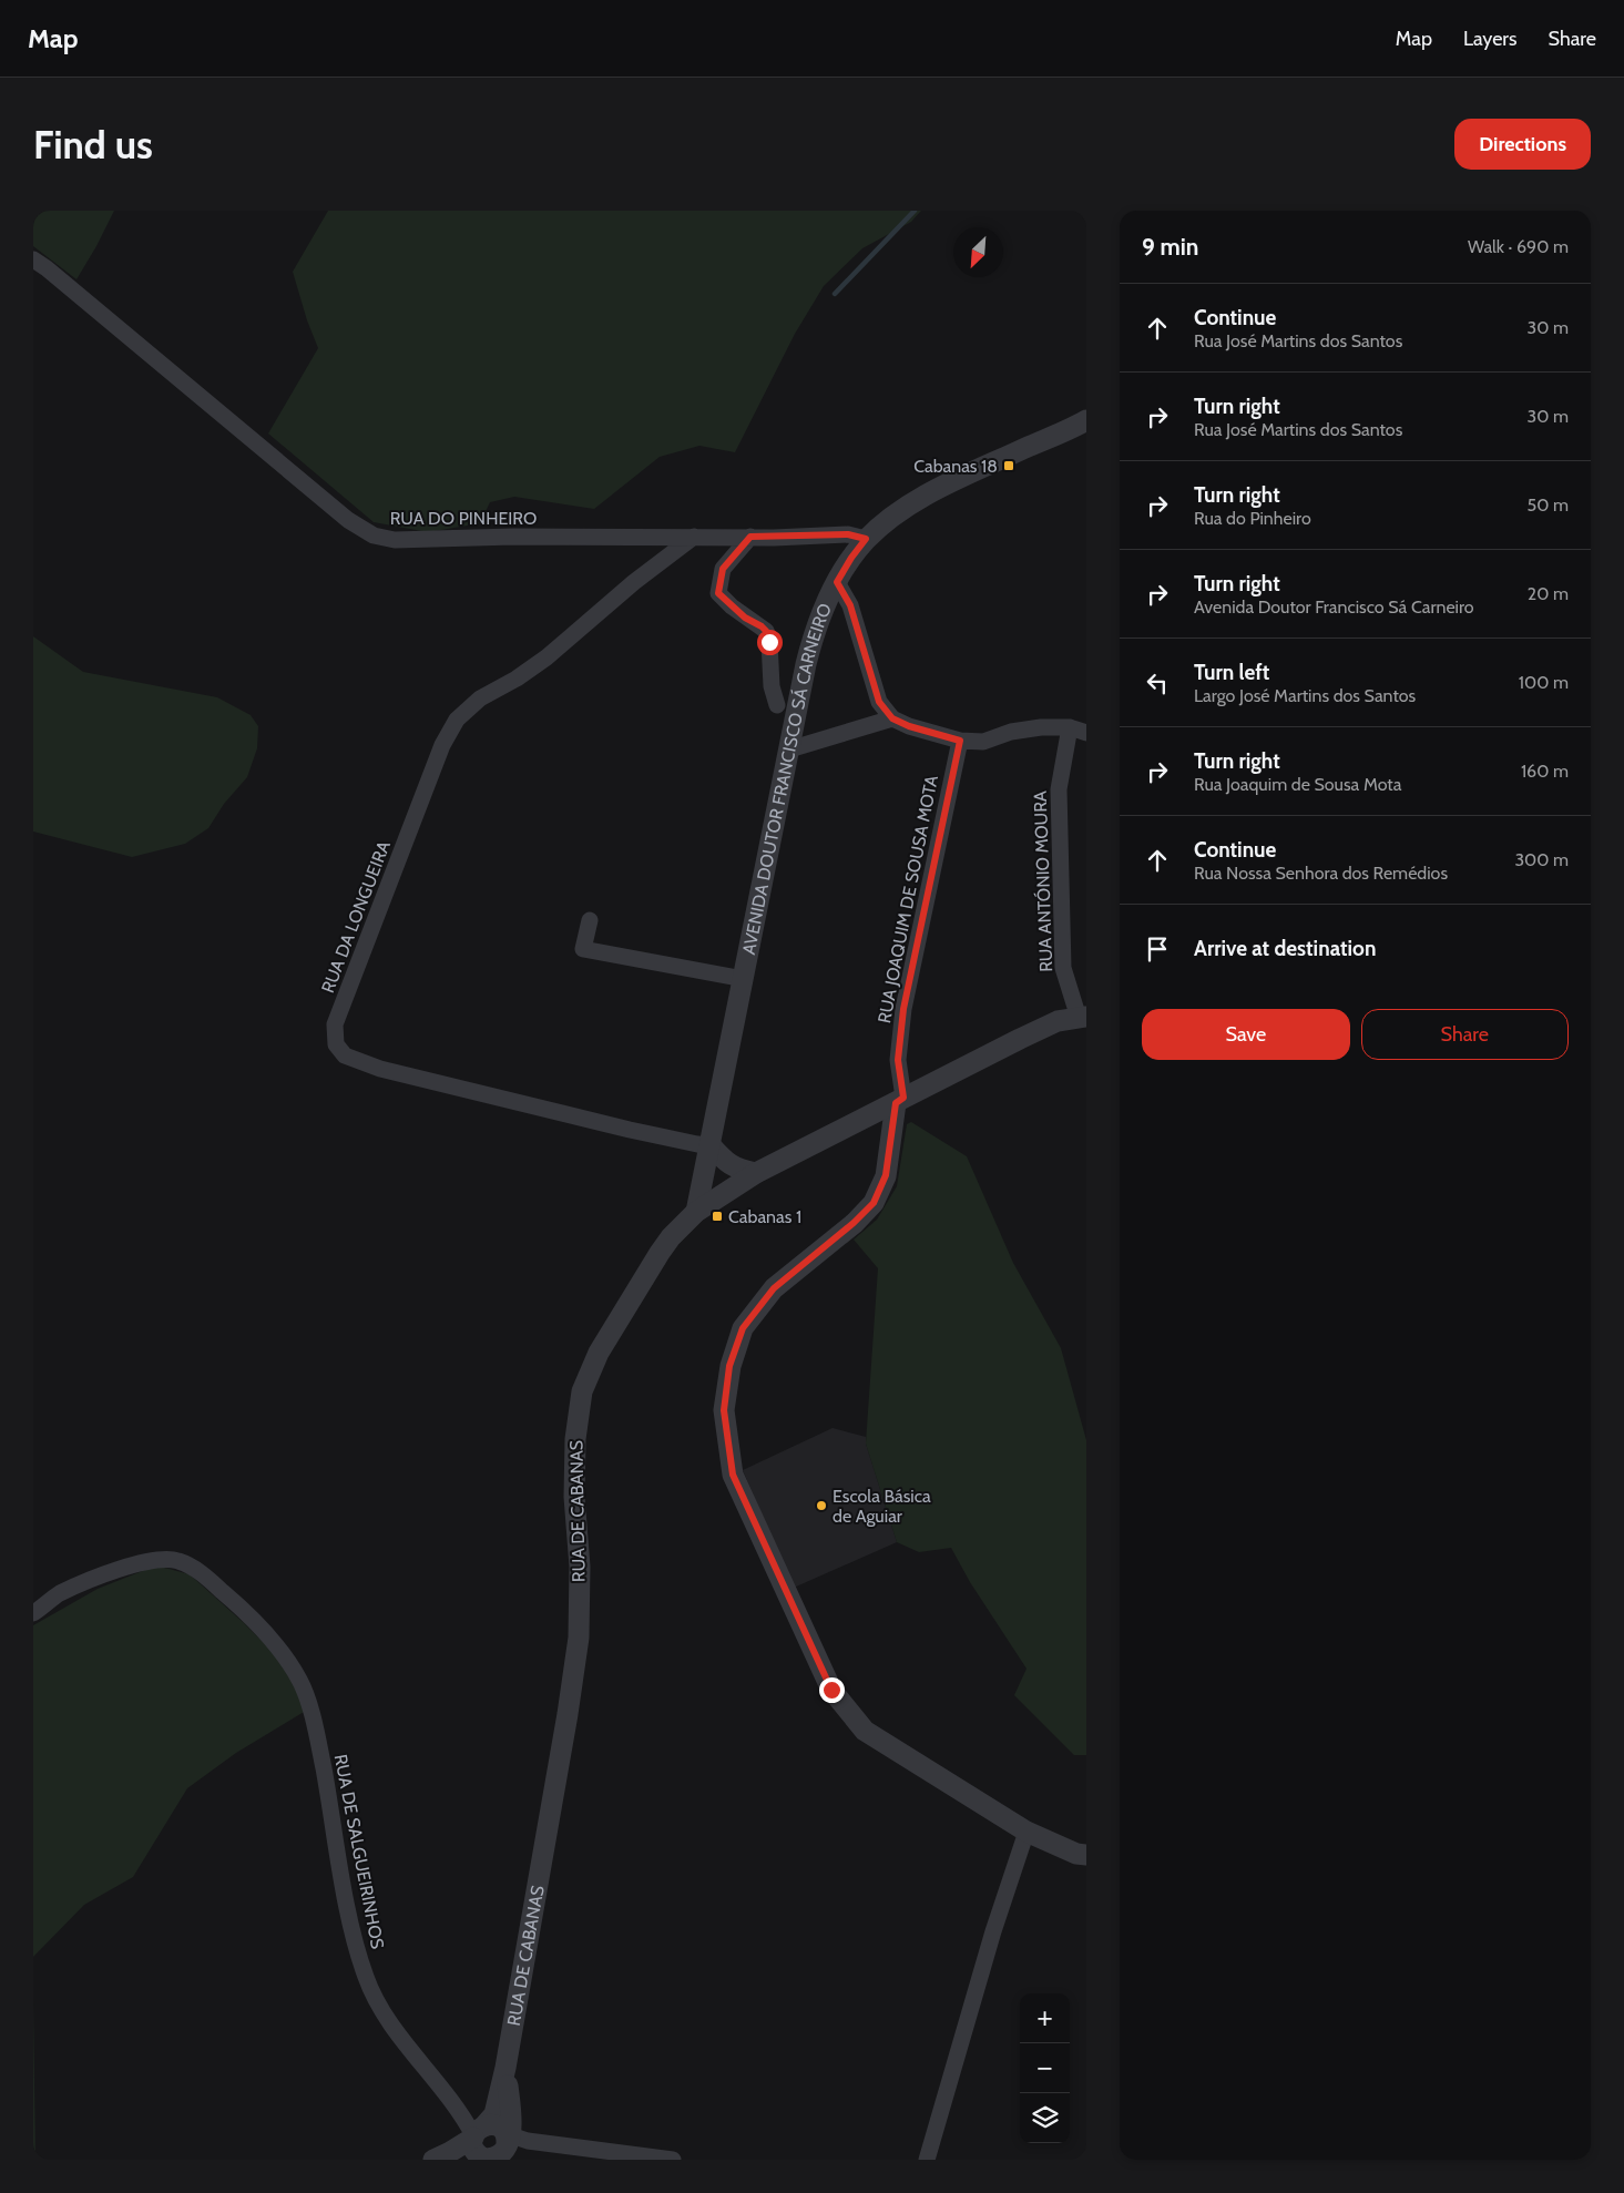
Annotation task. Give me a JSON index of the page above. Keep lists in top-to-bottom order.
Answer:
{
  "streets": {
    "street": [
      "RUA DO PINHEIRO",
      "AVENIDA DOUTOR FRANCISCO SÁ CARNEIRO",
      "RUA ANTÓNIO MOURA",
      "RUA JOAQUIM DE SOUSA MOTA",
      "RUA DA LONGUEIRA",
      "RUA DE CABANAS",
      "RUA DE SALGUEIRINHOS"
    ]
  },
  "crossings": [
    ["RUA DO PINHEIRO", "AVENIDA DOUTOR FRANCISCO SÁ CARNEIRO"],
    ["RUA DO PINHEIRO", "RUA DA LONGUEIRA"],
    ["AVENIDA DOUTOR FRANCISCO SÁ CARNEIRO", "RUA DA LONGUEIRA"],
    ["AVENIDA DOUTOR FRANCISCO SÁ CARNEIRO", "RUA DE CABANAS"],
    ["RUA ANTÓNIO MOURA", "RUA DE CABANAS"],
    ["RUA JOAQUIM DE SOUSA MOTA", "RUA DE CABANAS"],
    ["RUA DE CABANAS", "RUA DE SALGUEIRINHOS"]
  ],
  "places": {
    "transit": ["Cabanas 18", "Cabanas 1"],
    "other": ["Escola Básica de Aguiar"]
  },
  "north": "bottom left",
  "page": {
    "header": "Map",
    "nav": ["Map", "Layers", "Share"],
    "buttons": [
      "Directions",
      ["Save", "Share"]
    ],
    "title": "Find us",
    "heading": ["9 min", "Walk · 690 m"],
    "list": [
      ["Continue", "Rua José Martins dos Santos", "30 m"],
      ["Turn right", "Rua José Martins dos Santos", "30 m"],
      ["Turn right", "Rua do Pinheiro", "50 m"],
      ["Turn right", "Avenida Doutor Francisco Sá Carneiro", "20 m"],
      ["Turn left", "Largo José Martins dos Santos", "100 m"],
      ["Turn right", "Rua Joaquim de Sousa Mota", "160 m"],
      ["Continue", "Rua Nossa Senhora dos Remédios", "300 m"],
      "Arrive at destination"
    ],
    "map_buttons": ["+", "−"]
  }
}
